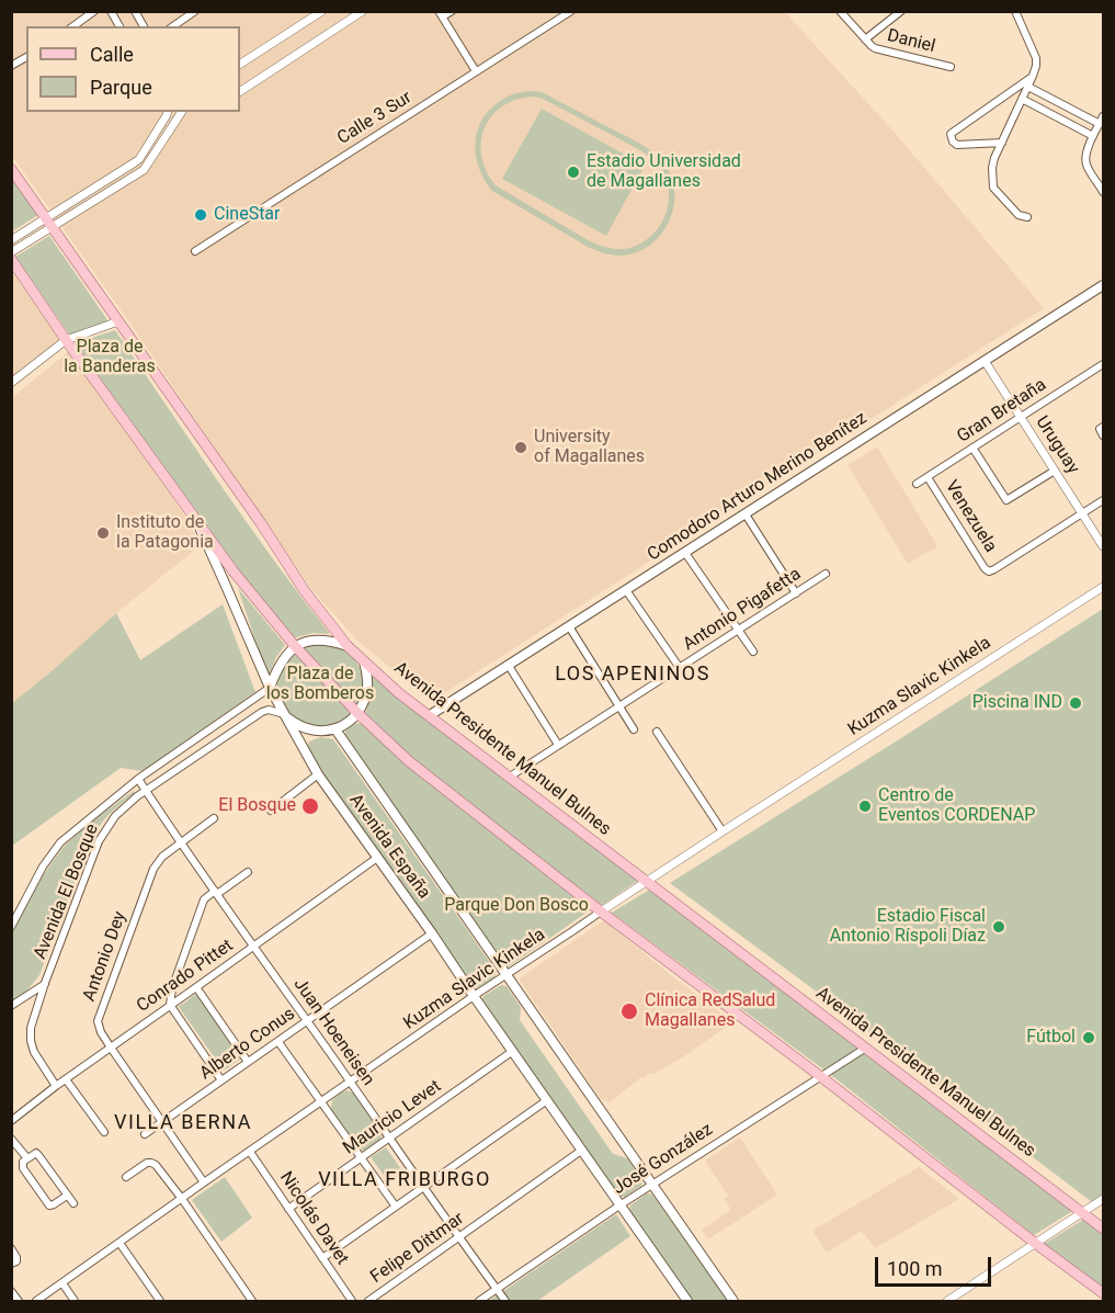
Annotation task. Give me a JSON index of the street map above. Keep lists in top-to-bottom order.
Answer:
{
  "streets": {
    "main road": ["Comodoro Arturo Merino Benítez", "Avenida Presidente Manuel Bulnes", "Avenida España"],
    "street": [
      "Daniel",
      "Calle 3 Sur",
      "Gran Bretaña",
      "Uruguay",
      "Venezuela",
      "Antonio Pigafetta",
      "Kuzma Slavic Kinkela",
      "Avenida El Bosque",
      "Antonio Dey",
      "Conrado Pittet",
      "Juan Hoeneisen",
      "Alberto Conus",
      "Mauricio Levet",
      "José González",
      "Nicolás Davet",
      "Felipe Dittmar"
    ]
  },
  "crossings": [
    ["Gran Bretaña", "Uruguay"],
    ["Gran Bretaña", "Venezuela"],
    ["Uruguay", "Comodoro Arturo Merino Benítez"],
    ["Uruguay", "Venezuela"],
    ["Comodoro Arturo Merino Benítez", "Avenida Presidente Manuel Bulnes"],
    ["Antonio Pigafetta", "Avenida Presidente Manuel Bulnes"],
    ["Kuzma Slavic Kinkela", "Avenida Presidente Manuel Bulnes"],
    ["Kuzma Slavic Kinkela", "Avenida España"],
    ["Kuzma Slavic Kinkela", "Antonio Dey"],
    ["Kuzma Slavic Kinkela", "Juan Hoeneisen"],
    ["Kuzma Slavic Kinkela", "Nicolás Davet"],
    ["Avenida Presidente Manuel Bulnes", "José González"],
    ["Avenida España", "Avenida El Bosque"],
    ["Avenida España", "Conrado Pittet"],
    ["Avenida España", "Alberto Conus"],
    ["Avenida España", "Mauricio Levet"],
    ["Avenida España", "José González"],
    ["Avenida España", "Felipe Dittmar"],
    ["Avenida El Bosque", "Juan Hoeneisen"],
    ["Antonio Dey", "Conrado Pittet"],
    ["Antonio Dey", "Juan Hoeneisen"],
    ["Antonio Dey", "Alberto Conus"],
    ["Conrado Pittet", "Juan Hoeneisen"],
    ["Juan Hoeneisen", "Alberto Conus"],
    ["Juan Hoeneisen", "Mauricio Levet"],
    ["Juan Hoeneisen", "José González"],
    ["Juan Hoeneisen", "Felipe Dittmar"],
    ["Mauricio Levet", "Nicolás Davet"]
  ],
  "districts": ["LOS APENINOS", "VILLA BERNA", "VILLA FRIBURGO"],
  "parks": ["Plaza de la Banderas", "Plaza de los Bomberos", "Parque Don Bosco"],
  "places": [
    "Estadio Universidad de Magallanes",
    "CineStar",
    "University of Magallanes",
    "Instituto de la Patagonia",
    "Piscina IND",
    "El Bosque",
    "Centro de Eventos CORDENAP",
    "Estadio Fiscal Antonio Ríspoli Díaz",
    "Clínica RedSalud Magallanes",
    "Fútbol"
  ],
  "legend": ["Calle", "Parque"],
  "scale_bar": "100 m"
}
